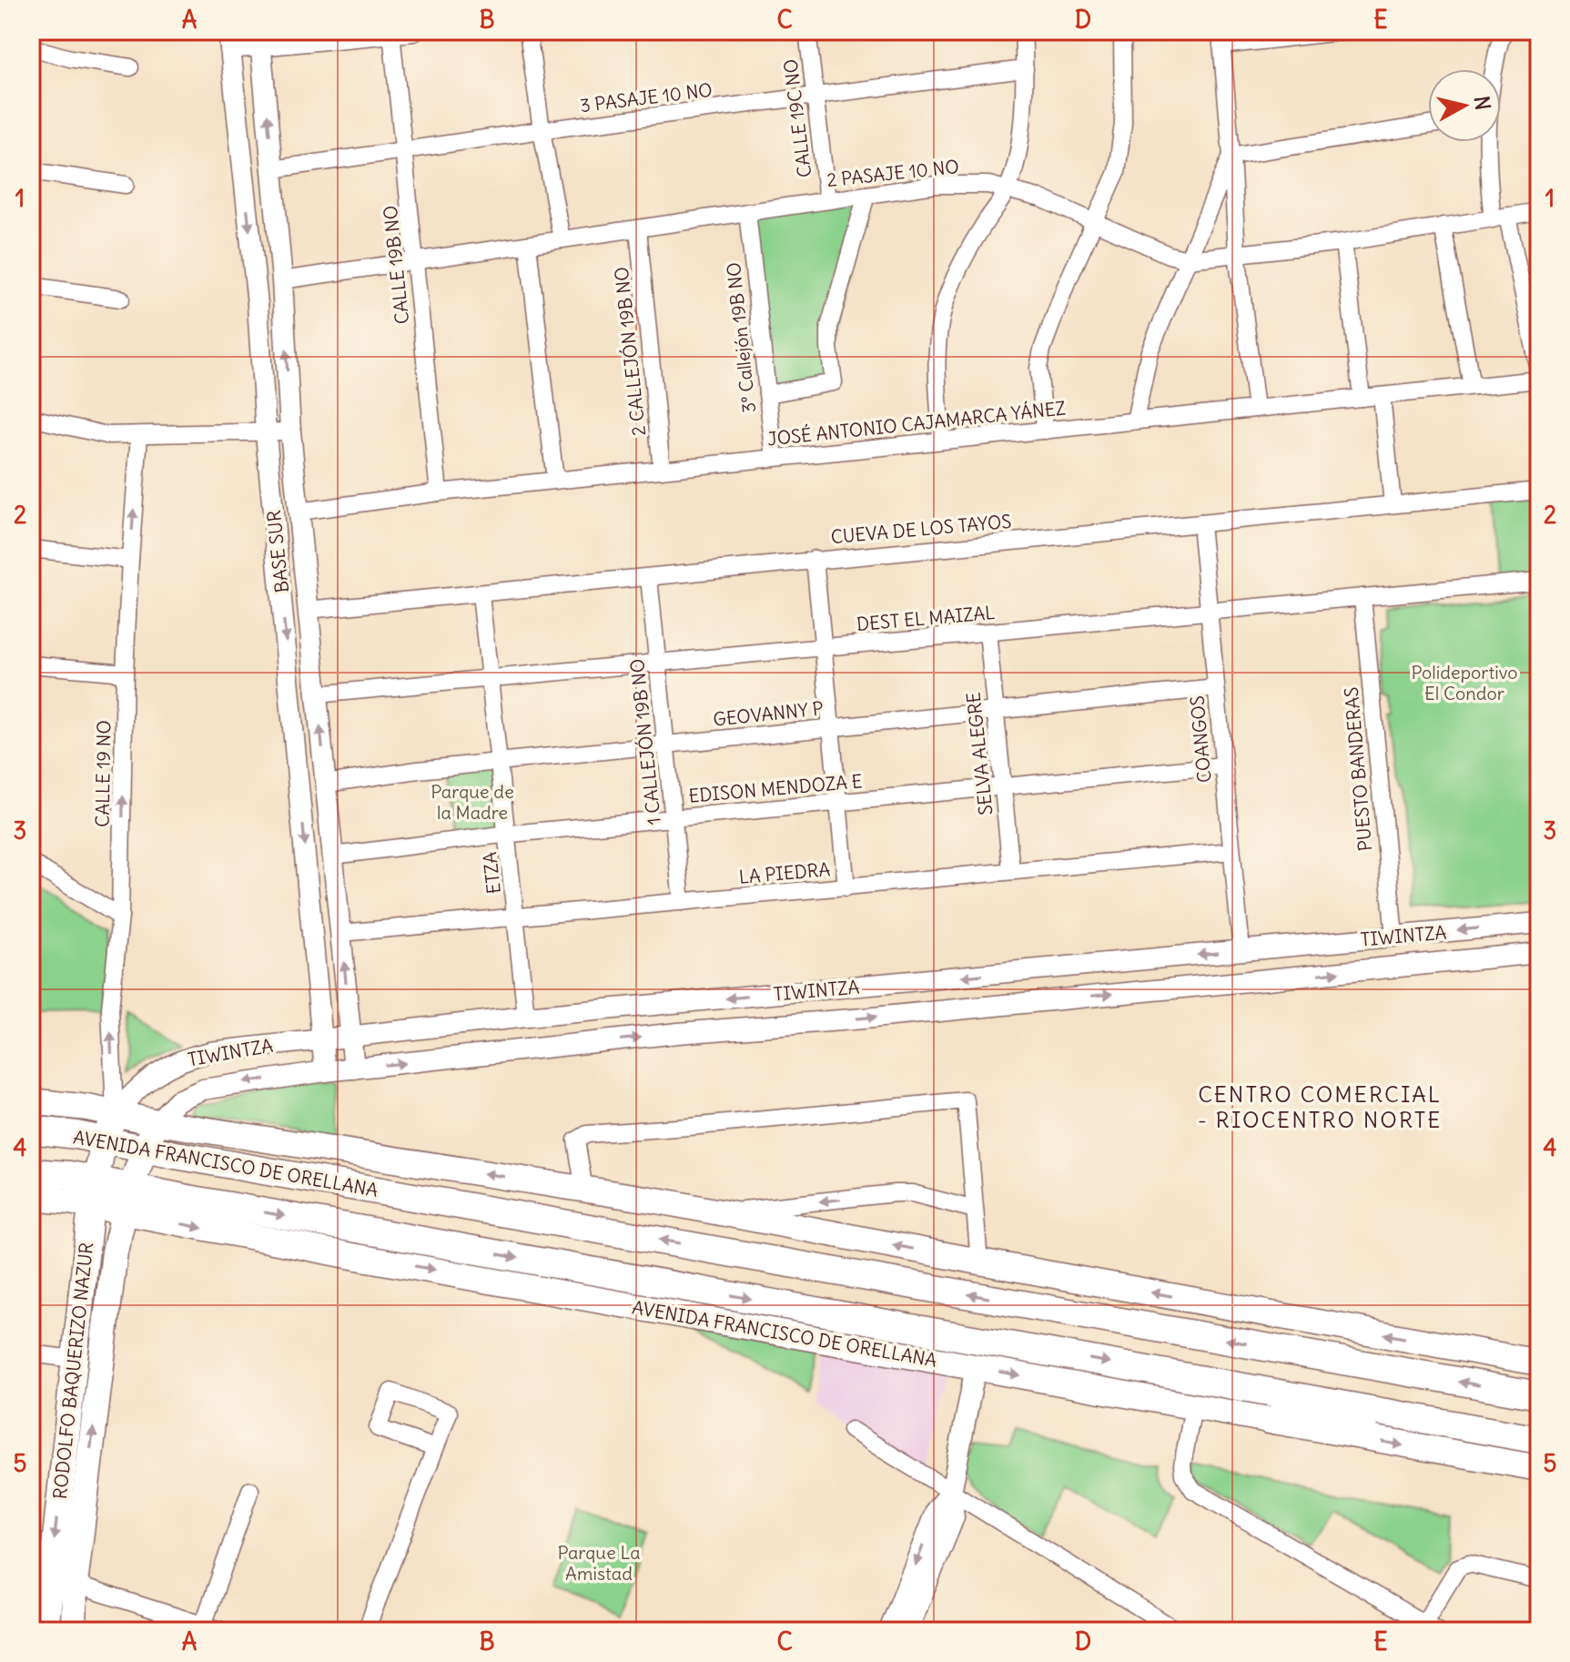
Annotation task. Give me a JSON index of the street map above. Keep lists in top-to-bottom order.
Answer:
{
  "streets": {
    "highway": ["AVENIDA FRANCISCO DE ORELLANA"],
    "main road": ["RODOLFO BAQUERIZO NAZUR"],
    "street": [
      "3 PASAJE 10 NO",
      "CALLE 19C NO",
      "2 PASAJE 10 NO",
      "CALLE 19B NO",
      "3º Callejón 19B NO",
      "2 CALLEJÓN 19B NO",
      "JOSÉ ANTONIO CAJAMARCA YÁNEZ",
      "CUEVA DE LOS TAYOS",
      "BASE SUR",
      "DEST EL MAIZAL",
      "GEOVANNY P",
      "COANGOS",
      "1 CALLEJÓN 19B NO",
      "SELVA ALEGRE",
      "PUESTO BANDERAS",
      "CALLE 19 NO",
      "EDISON MENDOZA E",
      "ETZA",
      "LA PIEDRA",
      "TIWINTZA"
    ]
  },
  "crossings": [
    ["3 PASAJE 10 NO", "CALLE 19C NO"],
    ["3 PASAJE 10 NO", "CALLE 19B NO"],
    ["3 PASAJE 10 NO", "BASE SUR"],
    ["CALLE 19C NO", "2 PASAJE 10 NO"],
    ["2 PASAJE 10 NO", "CALLE 19B NO"],
    ["2 PASAJE 10 NO", "3º Callejón 19B NO"],
    ["2 PASAJE 10 NO", "2 CALLEJÓN 19B NO"],
    ["2 PASAJE 10 NO", "BASE SUR"],
    ["CALLE 19B NO", "JOSÉ ANTONIO CAJAMARCA YÁNEZ"],
    ["3º Callejón 19B NO", "JOSÉ ANTONIO CAJAMARCA YÁNEZ"],
    ["2 CALLEJÓN 19B NO", "JOSÉ ANTONIO CAJAMARCA YÁNEZ"],
    ["JOSÉ ANTONIO CAJAMARCA YÁNEZ", "BASE SUR"],
    ["CUEVA DE LOS TAYOS", "BASE SUR"],
    ["CUEVA DE LOS TAYOS", "COANGOS"],
    ["CUEVA DE LOS TAYOS", "1 CALLEJÓN 19B NO"],
    ["CUEVA DE LOS TAYOS", "ETZA"],
    ["BASE SUR", "DEST EL MAIZAL"],
    ["BASE SUR", "GEOVANNY P"],
    ["BASE SUR", "EDISON MENDOZA E"],
    ["BASE SUR", "LA PIEDRA"],
    ["BASE SUR", "TIWINTZA"],
    ["DEST EL MAIZAL", "COANGOS"],
    ["DEST EL MAIZAL", "1 CALLEJÓN 19B NO"],
    ["DEST EL MAIZAL", "SELVA ALEGRE"],
    ["DEST EL MAIZAL", "PUESTO BANDERAS"],
    ["DEST EL MAIZAL", "ETZA"],
    ["GEOVANNY P", "COANGOS"],
    ["GEOVANNY P", "1 CALLEJÓN 19B NO"],
    ["GEOVANNY P", "SELVA ALEGRE"],
    ["GEOVANNY P", "ETZA"],
    ["COANGOS", "EDISON MENDOZA E"],
    ["COANGOS", "LA PIEDRA"],
    ["COANGOS", "TIWINTZA"],
    ["1 CALLEJÓN 19B NO", "EDISON MENDOZA E"],
    ["1 CALLEJÓN 19B NO", "LA PIEDRA"],
    ["SELVA ALEGRE", "EDISON MENDOZA E"],
    ["SELVA ALEGRE", "LA PIEDRA"],
    ["PUESTO BANDERAS", "TIWINTZA"],
    ["CALLE 19 NO", "TIWINTZA"],
    ["CALLE 19 NO", "AVENIDA FRANCISCO DE ORELLANA"],
    ["CALLE 19 NO", "RODOLFO BAQUERIZO NAZUR"],
    ["EDISON MENDOZA E", "ETZA"],
    ["ETZA", "LA PIEDRA"],
    ["ETZA", "TIWINTZA"],
    ["TIWINTZA", "AVENIDA FRANCISCO DE ORELLANA"],
    ["TIWINTZA", "RODOLFO BAQUERIZO NAZUR"],
    ["AVENIDA FRANCISCO DE ORELLANA", "RODOLFO BAQUERIZO NAZUR"]
  ],
  "one_way": ["CALLE 19 NO"],
  "districts": ["CENTRO COMERCIAL - RIOCENTRO NORTE"],
  "parks": ["Polideportivo El Condor", "Parque de la Madre", "Parque La Amistad"],
  "north": "right",
  "grid": {
    "columns": [
      "A",
      "B",
      "C",
      "D",
      "E"
    ],
    "rows": [
      "1",
      "2",
      "3",
      "4",
      "5"
    ]
  }
}
